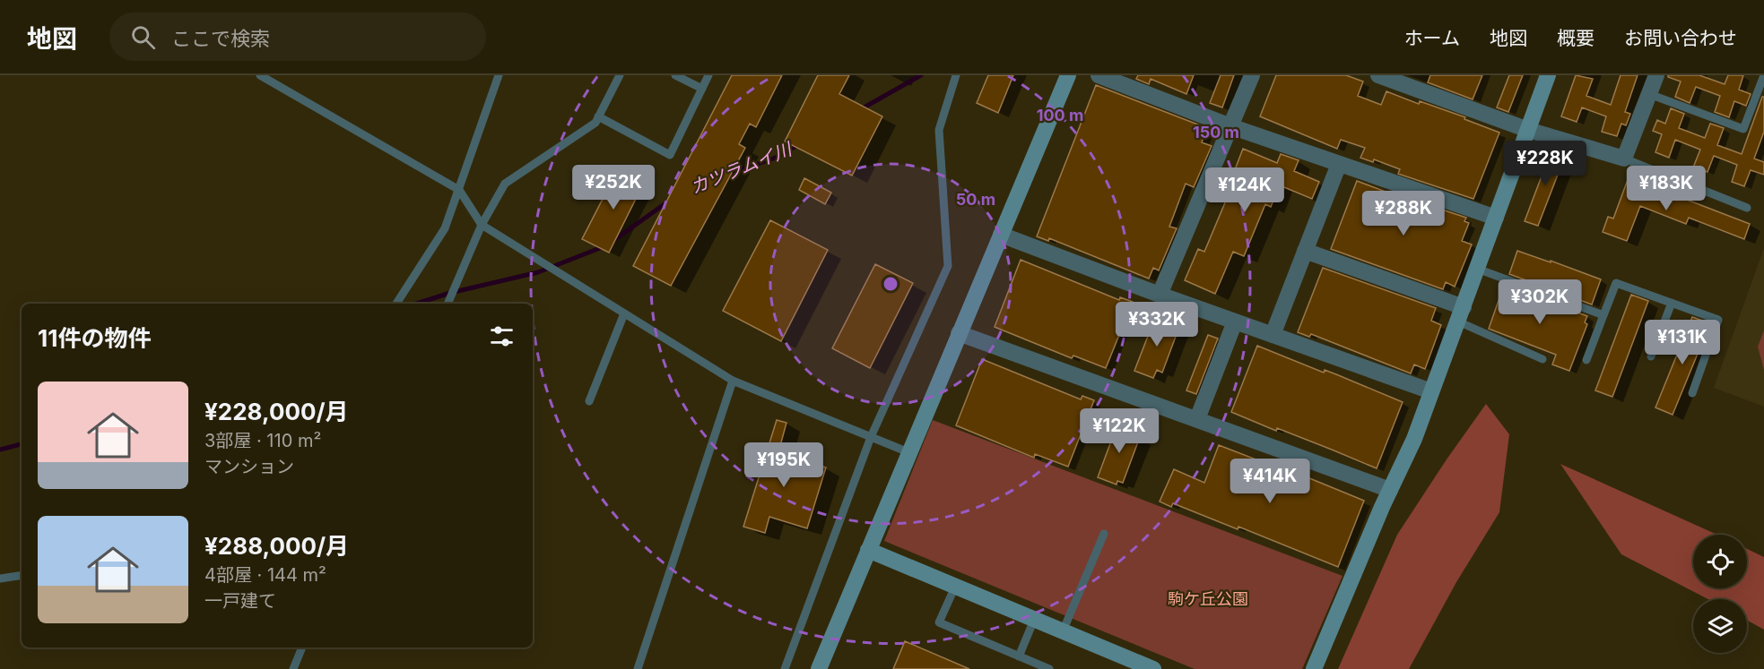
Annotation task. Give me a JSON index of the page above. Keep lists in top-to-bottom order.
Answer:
{
  "water": ["カツラムイ川"],
  "parks": ["駒ケ丘公園"],
  "page": {
    "header": "地図",
    "search": "ここで検索",
    "nav": [
      "ホーム",
      "地図",
      "概要",
      "お問い合わせ"
    ],
    "price": [
      "¥228K",
      "¥252K",
      "¥183K",
      "¥124K",
      "¥288K",
      "¥302K",
      "¥332K",
      "¥131K",
      "¥122K",
      "¥195K",
      "¥414K"
    ],
    "heading": "11件の物件",
    "list": [
      {
        "name": "¥228,000/月",
        "note": "3部屋 · 110 m² · マンション"
      },
      {
        "name": "¥288,000/月",
        "note": "4部屋 · 144 m² · 一戸建て"
      }
    ]
  },
  "rings": ["100 m", "150 m", "50 m"]
}
